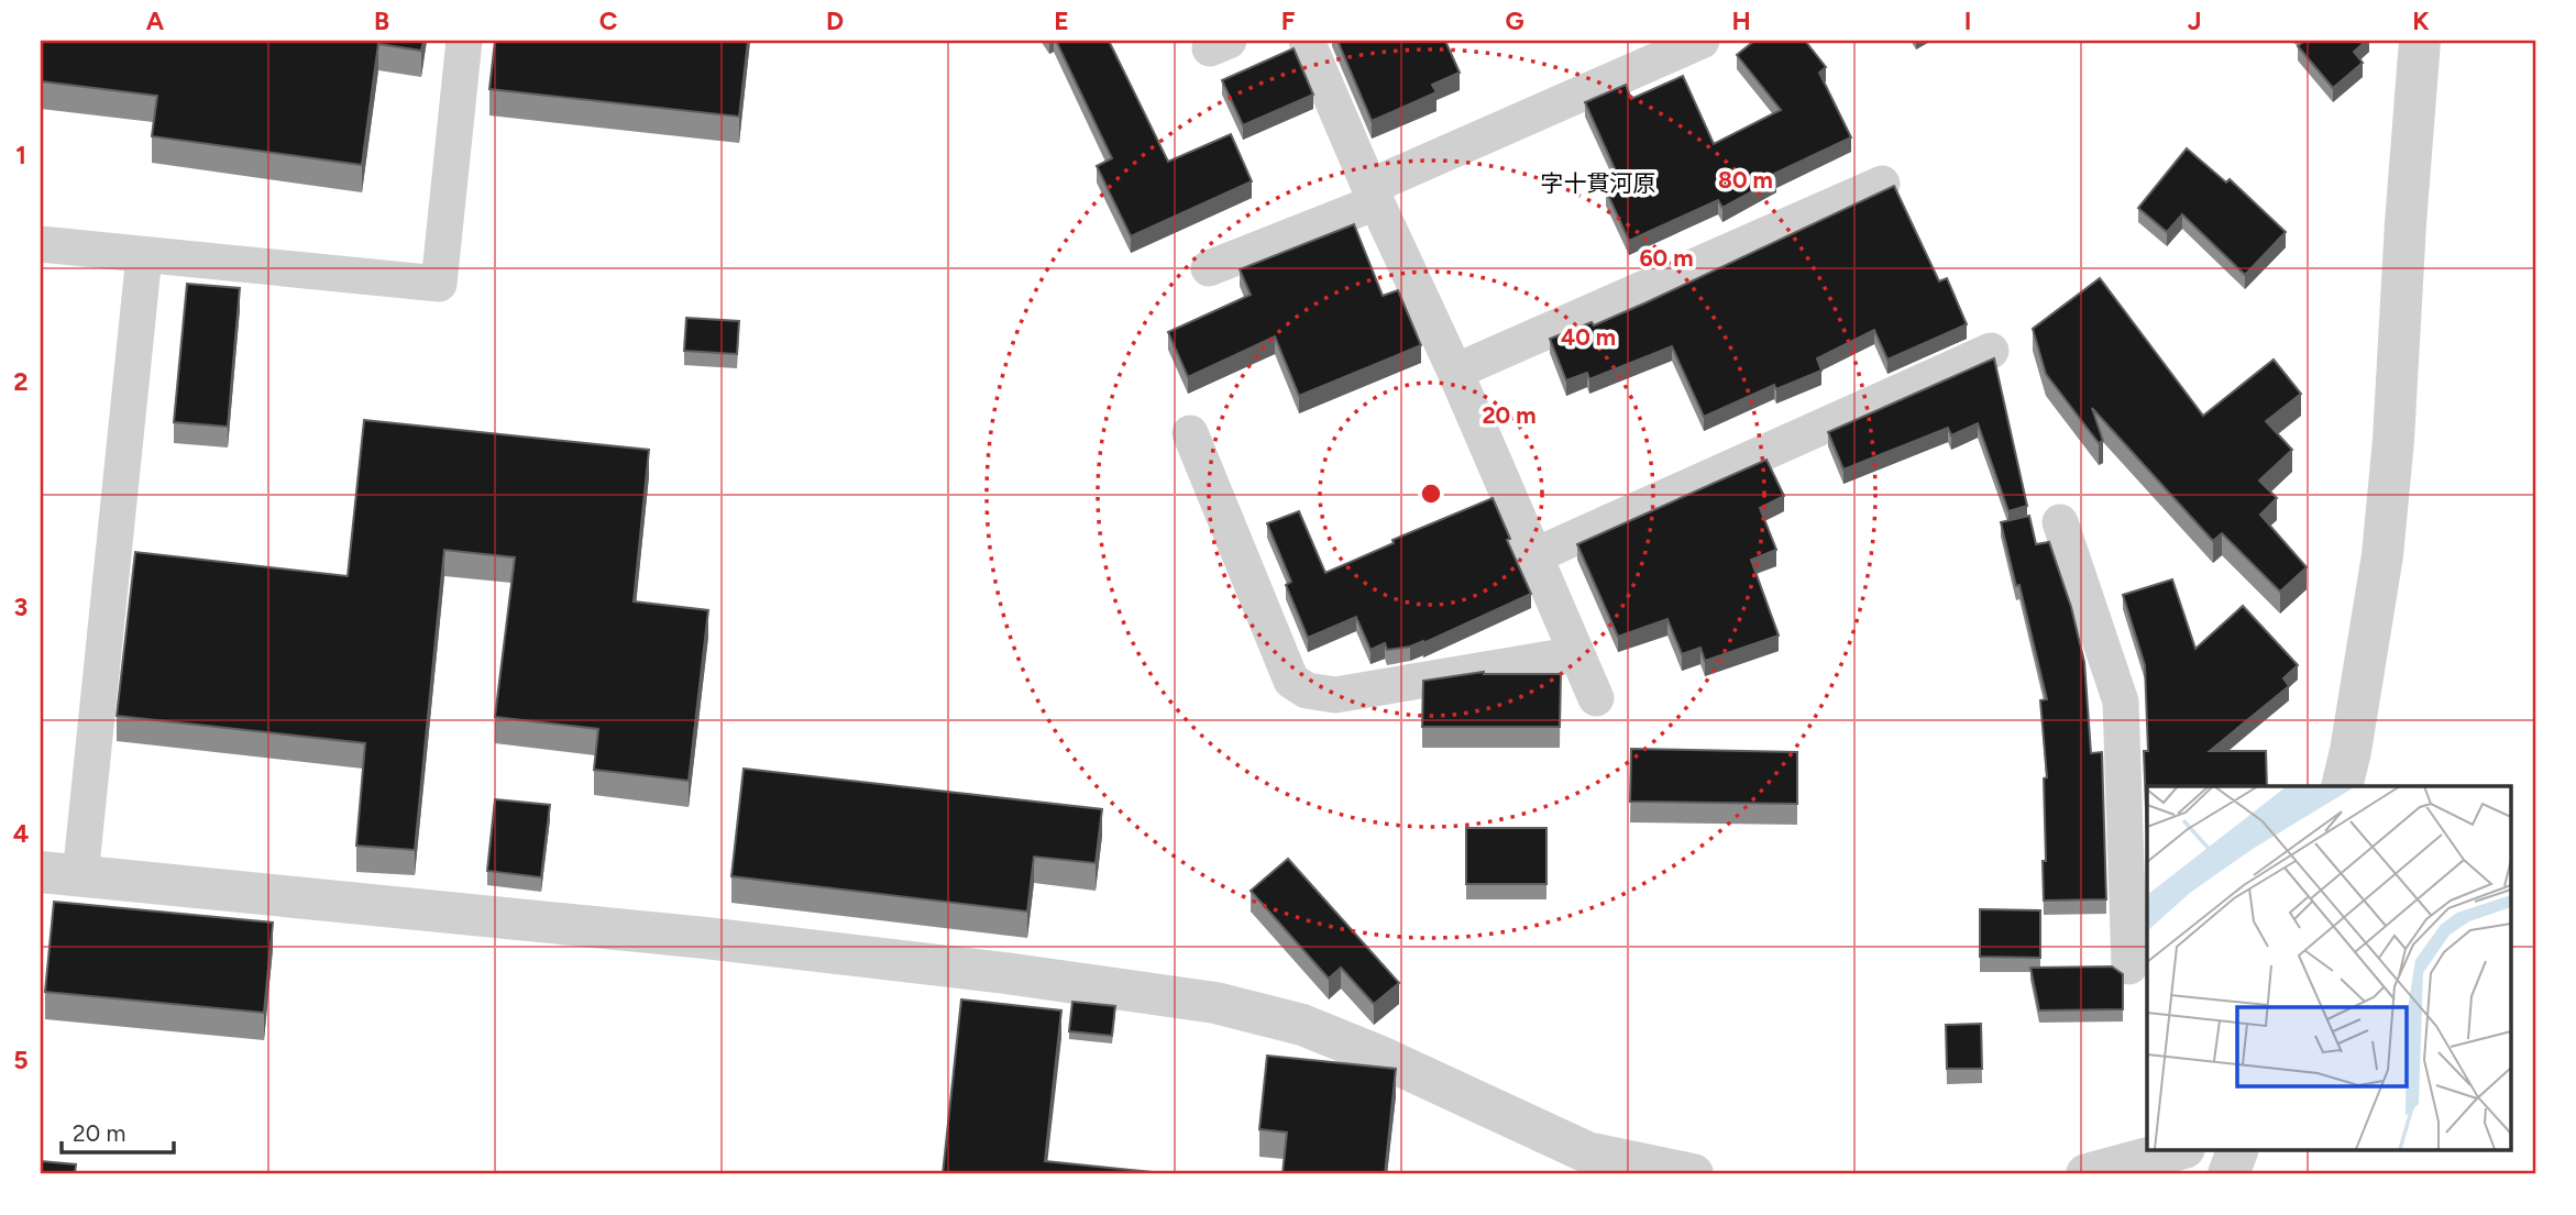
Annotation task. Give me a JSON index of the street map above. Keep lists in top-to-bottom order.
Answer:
{
  "districts": ["字十貫河原"],
  "scale_bar": "20 m",
  "grid": {
    "columns": [
      "A",
      "B",
      "C",
      "D",
      "E",
      "F",
      "G",
      "H",
      "I",
      "J",
      "K"
    ],
    "rows": [
      "1",
      "2",
      "3",
      "4",
      "5"
    ]
  },
  "rings": [
    "80 m",
    "60 m",
    "40 m",
    "20 m"
  ]
}
